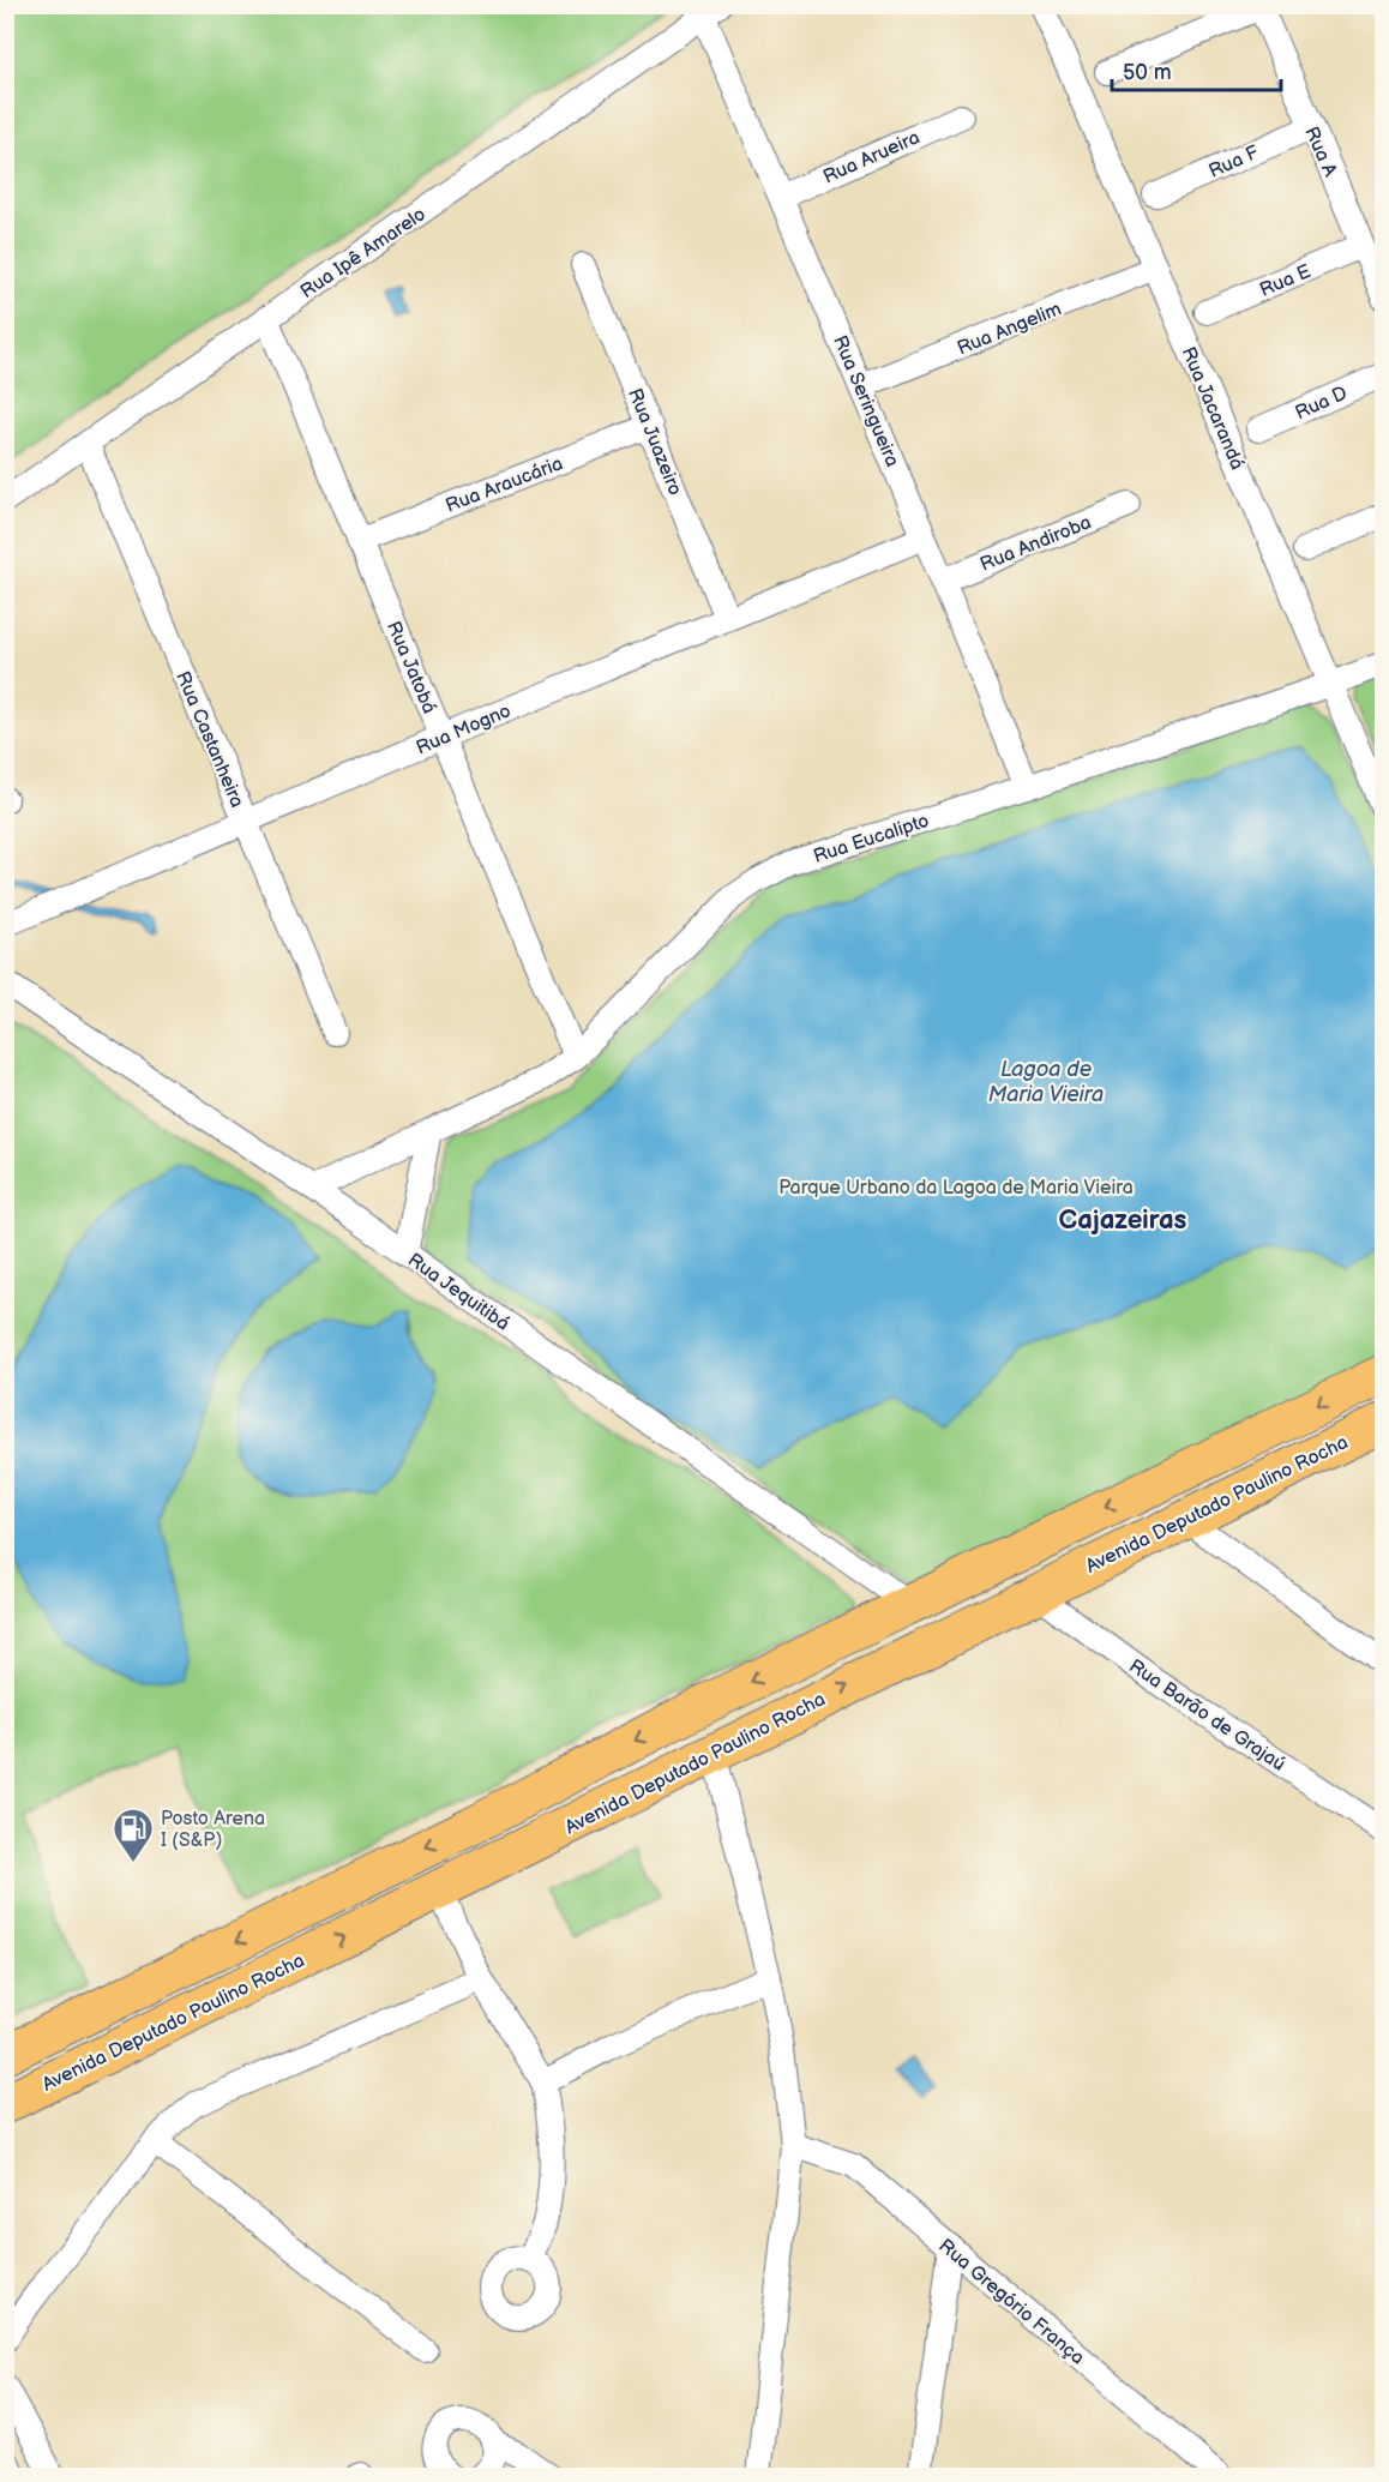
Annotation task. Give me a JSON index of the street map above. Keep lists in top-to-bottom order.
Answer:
{
  "streets": {
    "main road": ["Avenida Deputado Paulino Rocha"],
    "street": [
      "Rua A",
      "Rua Arueira",
      "Rua F",
      "Rua Ipê Amarelo",
      "Rua E",
      "Rua Angelim",
      "Rua Seringueira",
      "Rua D",
      "Rua Jacarandá",
      "Rua Juazeiro",
      "Rua Araucária",
      "Rua Andiroba",
      "Rua Jatobá",
      "Rua Mogno",
      "Rua Castanheira",
      "Rua Eucalipto",
      "Rua Jequitibá",
      "Rua Barão de Grajaú",
      "Rua Gregório França"
    ]
  },
  "crossings": [
    ["Rua A", "Rua F"],
    ["Rua A", "Rua E"],
    ["Rua Arueira", "Rua Seringueira"],
    ["Rua Ipê Amarelo", "Rua Seringueira"],
    ["Rua Ipê Amarelo", "Rua Jatobá"],
    ["Rua Ipê Amarelo", "Rua Castanheira"],
    ["Rua Angelim", "Rua Seringueira"],
    ["Rua Angelim", "Rua Jacarandá"],
    ["Rua Seringueira", "Rua Andiroba"],
    ["Rua Seringueira", "Rua Mogno"],
    ["Rua Seringueira", "Rua Eucalipto"],
    ["Rua Jacarandá", "Rua Eucalipto"],
    ["Rua Juazeiro", "Rua Araucária"],
    ["Rua Juazeiro", "Rua Mogno"],
    ["Rua Araucária", "Rua Jatobá"],
    ["Rua Jatobá", "Rua Mogno"],
    ["Rua Jatobá", "Rua Eucalipto"],
    ["Rua Mogno", "Rua Castanheira"],
    ["Rua Eucalipto", "Rua Jequitibá"],
    ["Avenida Deputado Paulino Rocha", "Rua Barão de Grajaú"]
  ],
  "districts": ["Cajazeiras"],
  "water": ["Lagoa de Maria Vieira"],
  "parks": ["Parque Urbano da Lagoa de Maria Vieira"],
  "places": {
    "fuel station": ["Posto Arena I (S&P)"]
  },
  "scale_bar": "50 m"
}
